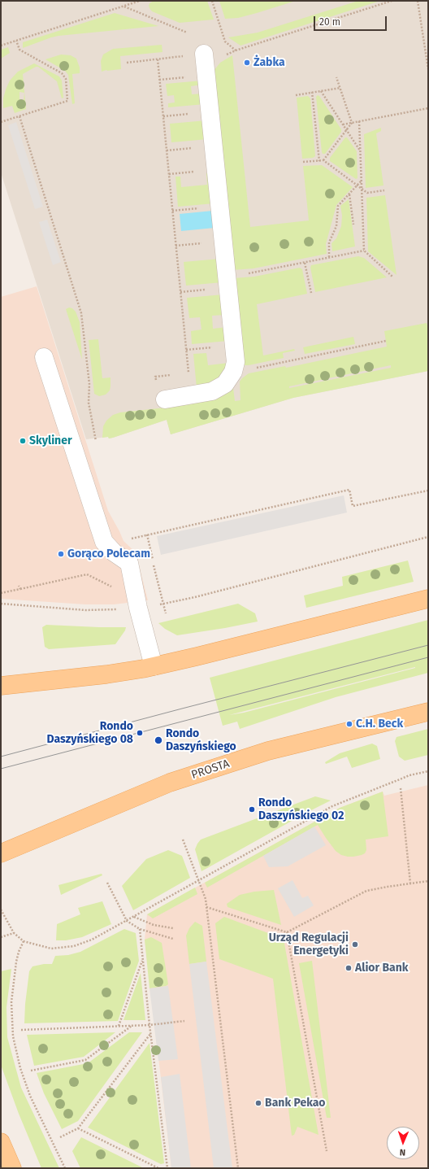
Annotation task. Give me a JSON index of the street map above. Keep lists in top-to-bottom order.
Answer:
{
  "streets": {
    "main road": ["PROSTA"]
  },
  "places": [
    "Żabka",
    "Skyliner",
    "Gorąco Polecam",
    "C.H. Beck",
    "Rondo Daszyńskiego 08",
    "Rondo Daszyńskiego",
    "Rondo Daszyńskiego 02",
    "Urząd Regulacji Energetyki",
    "Alior Bank",
    "Bank Pekao"
  ],
  "scale_bar": "20 m",
  "north": "bottom"
}
